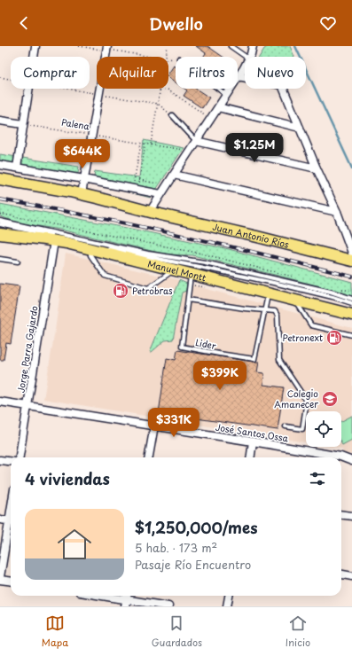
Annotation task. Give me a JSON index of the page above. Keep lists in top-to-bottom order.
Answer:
{
  "streets": {
    "main road": ["Juan Antonio Ríos", "Manuel Montt"],
    "street": ["Jorge Parra Gajardo", "José Santos Ossa"],
    "lane": ["Lider"],
    "path": ["Palena"]
  },
  "crossings": [
    ["Manuel Montt", "Lider"],
    ["Manuel Montt", "Jorge Parra Gajardo"],
    ["Jorge Parra Gajardo", "José Santos Ossa"]
  ],
  "places": {
    "fuel station": ["Petrobras", "Petronext"],
    "school or university": ["Colegio Amanecer"]
  },
  "page": {
    "header": "Dwello",
    "chip": [
      "Comprar",
      "Alquilar",
      "Filtros",
      "Nuevo"
    ],
    "price": [
      "$1.25M",
      "$644K",
      "$399K",
      "$331K"
    ],
    "heading": "4 viviendas",
    "list": [
      {
        "name": "$1,250,000/mes",
        "note": "5 hab. · 173 m² · Pasaje Río Encuentro"
      }
    ],
    "tabs": ["Mapa", "Guardados", "Inicio"]
  }
}
